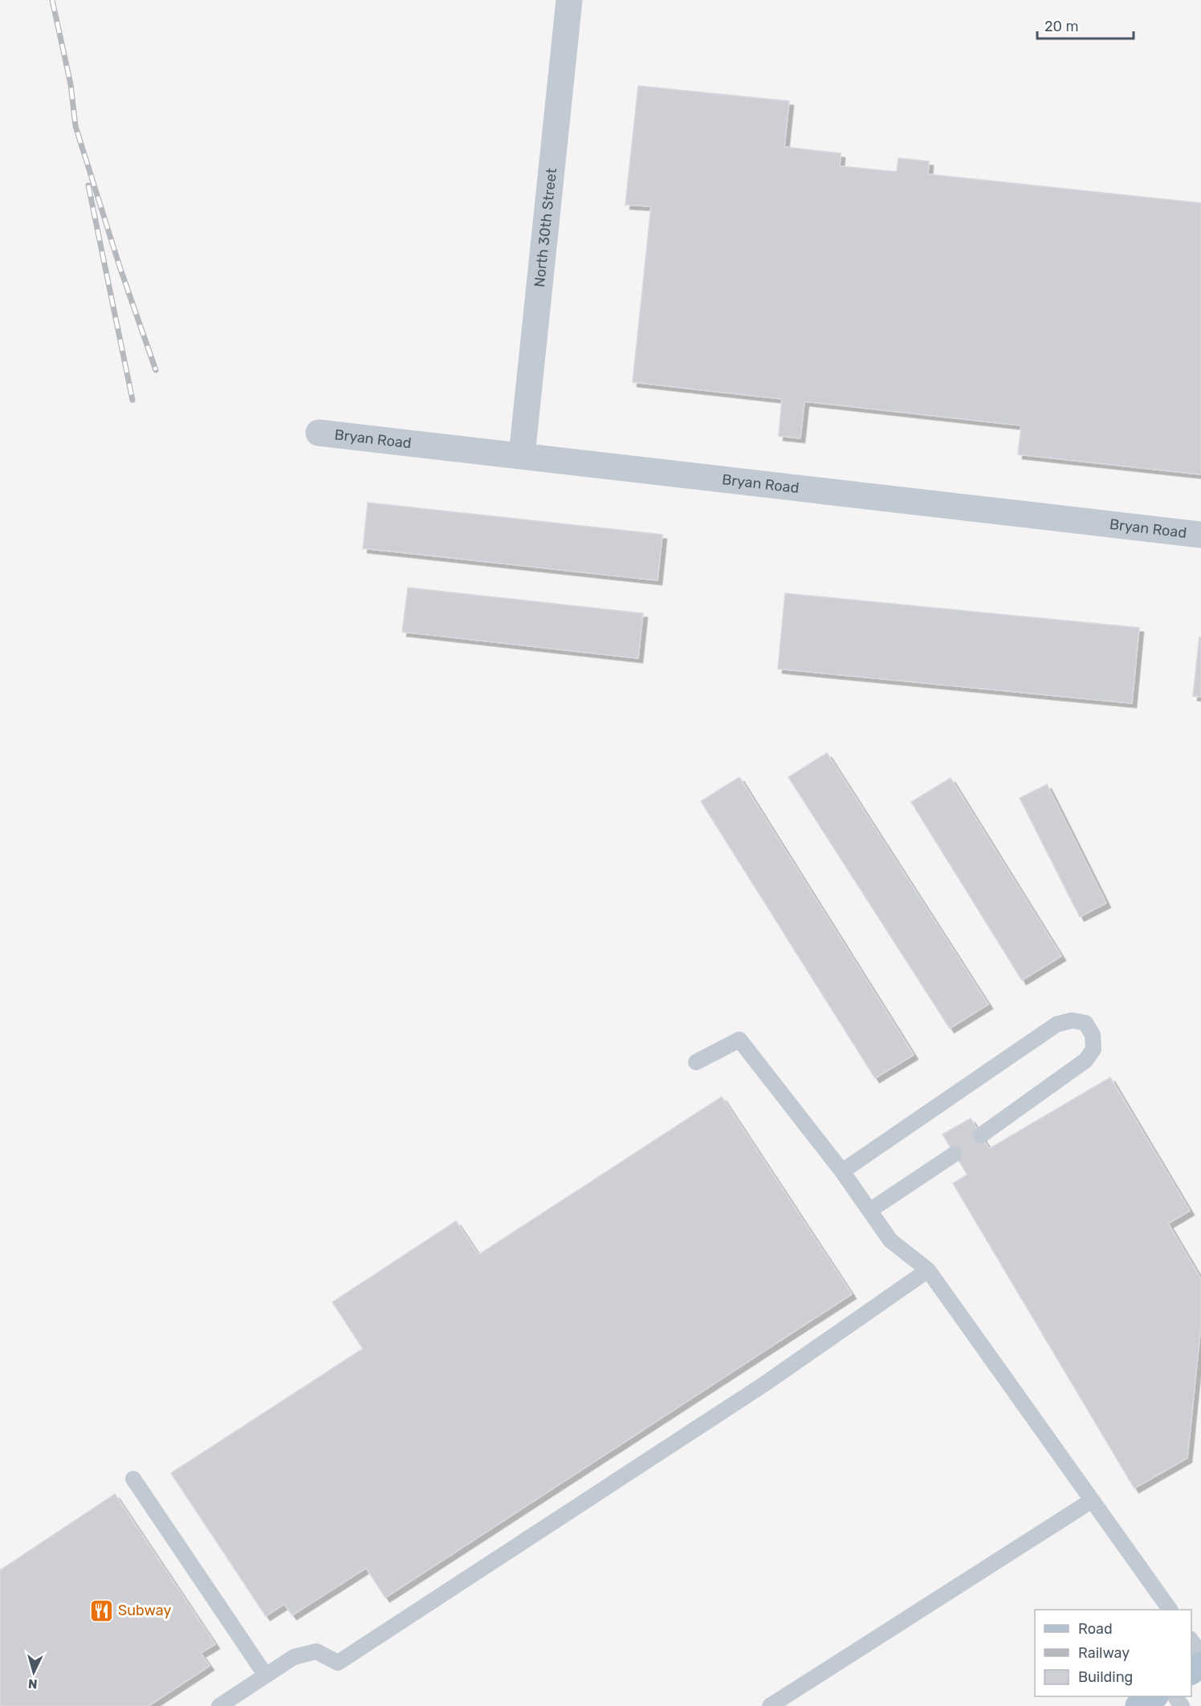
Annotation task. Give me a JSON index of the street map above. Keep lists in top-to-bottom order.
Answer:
{
  "streets": {
    "street": ["North 30th Street", "Bryan Road"]
  },
  "crossings": [
    ["North 30th Street", "Bryan Road"]
  ],
  "places": {
    "restaurant": ["Subway"]
  },
  "legend": ["Road", "Railway", "Building"],
  "scale_bar": "20 m",
  "north": "bottom"
}
